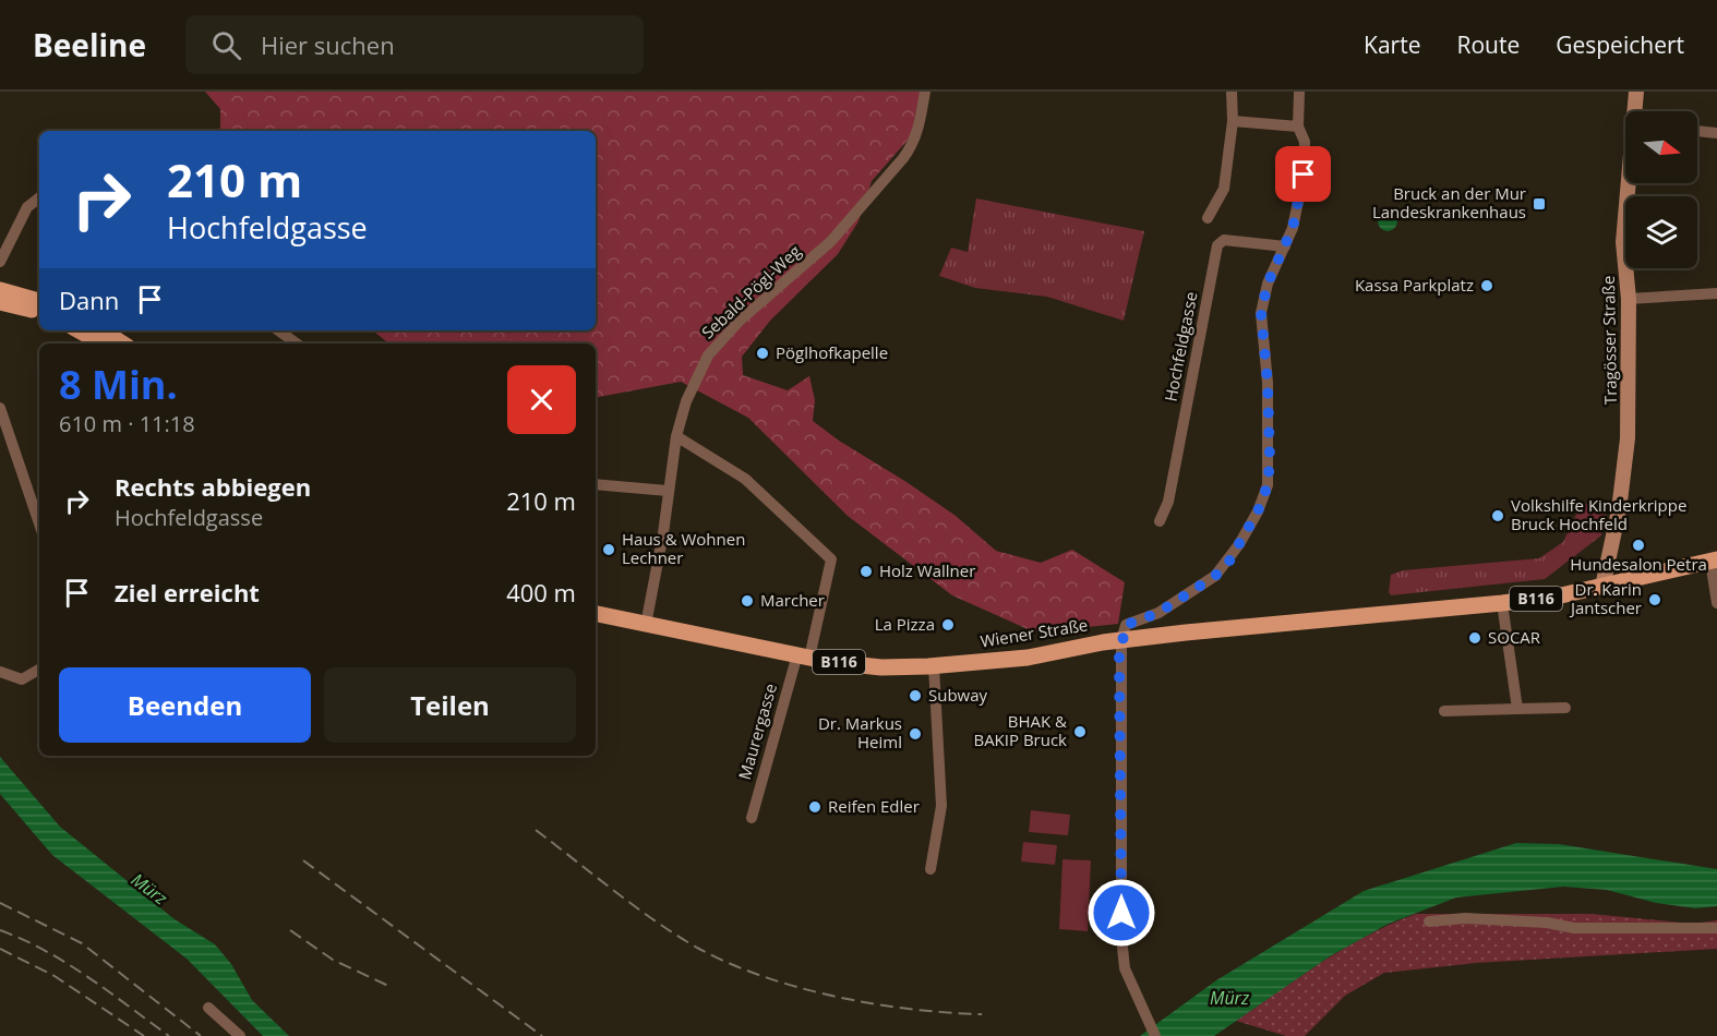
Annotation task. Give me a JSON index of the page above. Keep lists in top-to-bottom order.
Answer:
{
  "streets": {
    "main road": ["Tragösser Straße", "B116", "Wiener Straße"],
    "street": ["Sebald-Pögl-Weg", "Hochfeldgasse", "Maurergasse"]
  },
  "crossings": [
    ["Sebald-Pögl-Weg", "Wiener Straße"],
    ["Sebald-Pögl-Weg", "Maurergasse"],
    ["Tragösser Straße", "Wiener Straße"],
    ["Wiener Straße", "Maurergasse"]
  ],
  "water": ["Mürz"],
  "places": {
    "transit": ["Bruck an der Mur Landeskrankenhaus"],
    "other": [
      "Kassa Parkplatz",
      "Pöglhofkapelle",
      "Volkshilfe Kinderkrippe Bruck Hochfeld",
      "Hundesalon Petra",
      "Haus & Wohnen Lechner",
      "Holz Wallner",
      "Dr. Karin Jantscher",
      "Marcher",
      "La Pizza",
      "SOCAR",
      "Subway",
      "BHAK & BAKIP Bruck",
      "Dr. Markus Heiml",
      "Reifen Edler"
    ]
  },
  "north": "right",
  "page": {
    "header": "Beeline",
    "search": "Hier suchen",
    "nav": ["Karte", "Route", "Gespeichert"],
    "turn": ["210 m", "Hochfeldgasse"],
    "then": "Dann",
    "heading": ["8 Min.", "610 m · 11:18"],
    "list": [
      {
        "name": "Rechts abbiegen",
        "note": "Hochfeldgasse",
        "value": "210 m"
      },
      {
        "name": "Ziel erreicht",
        "value": "400 m"
      }
    ],
    "buttons": ["Beenden", "Teilen"]
  }
}
